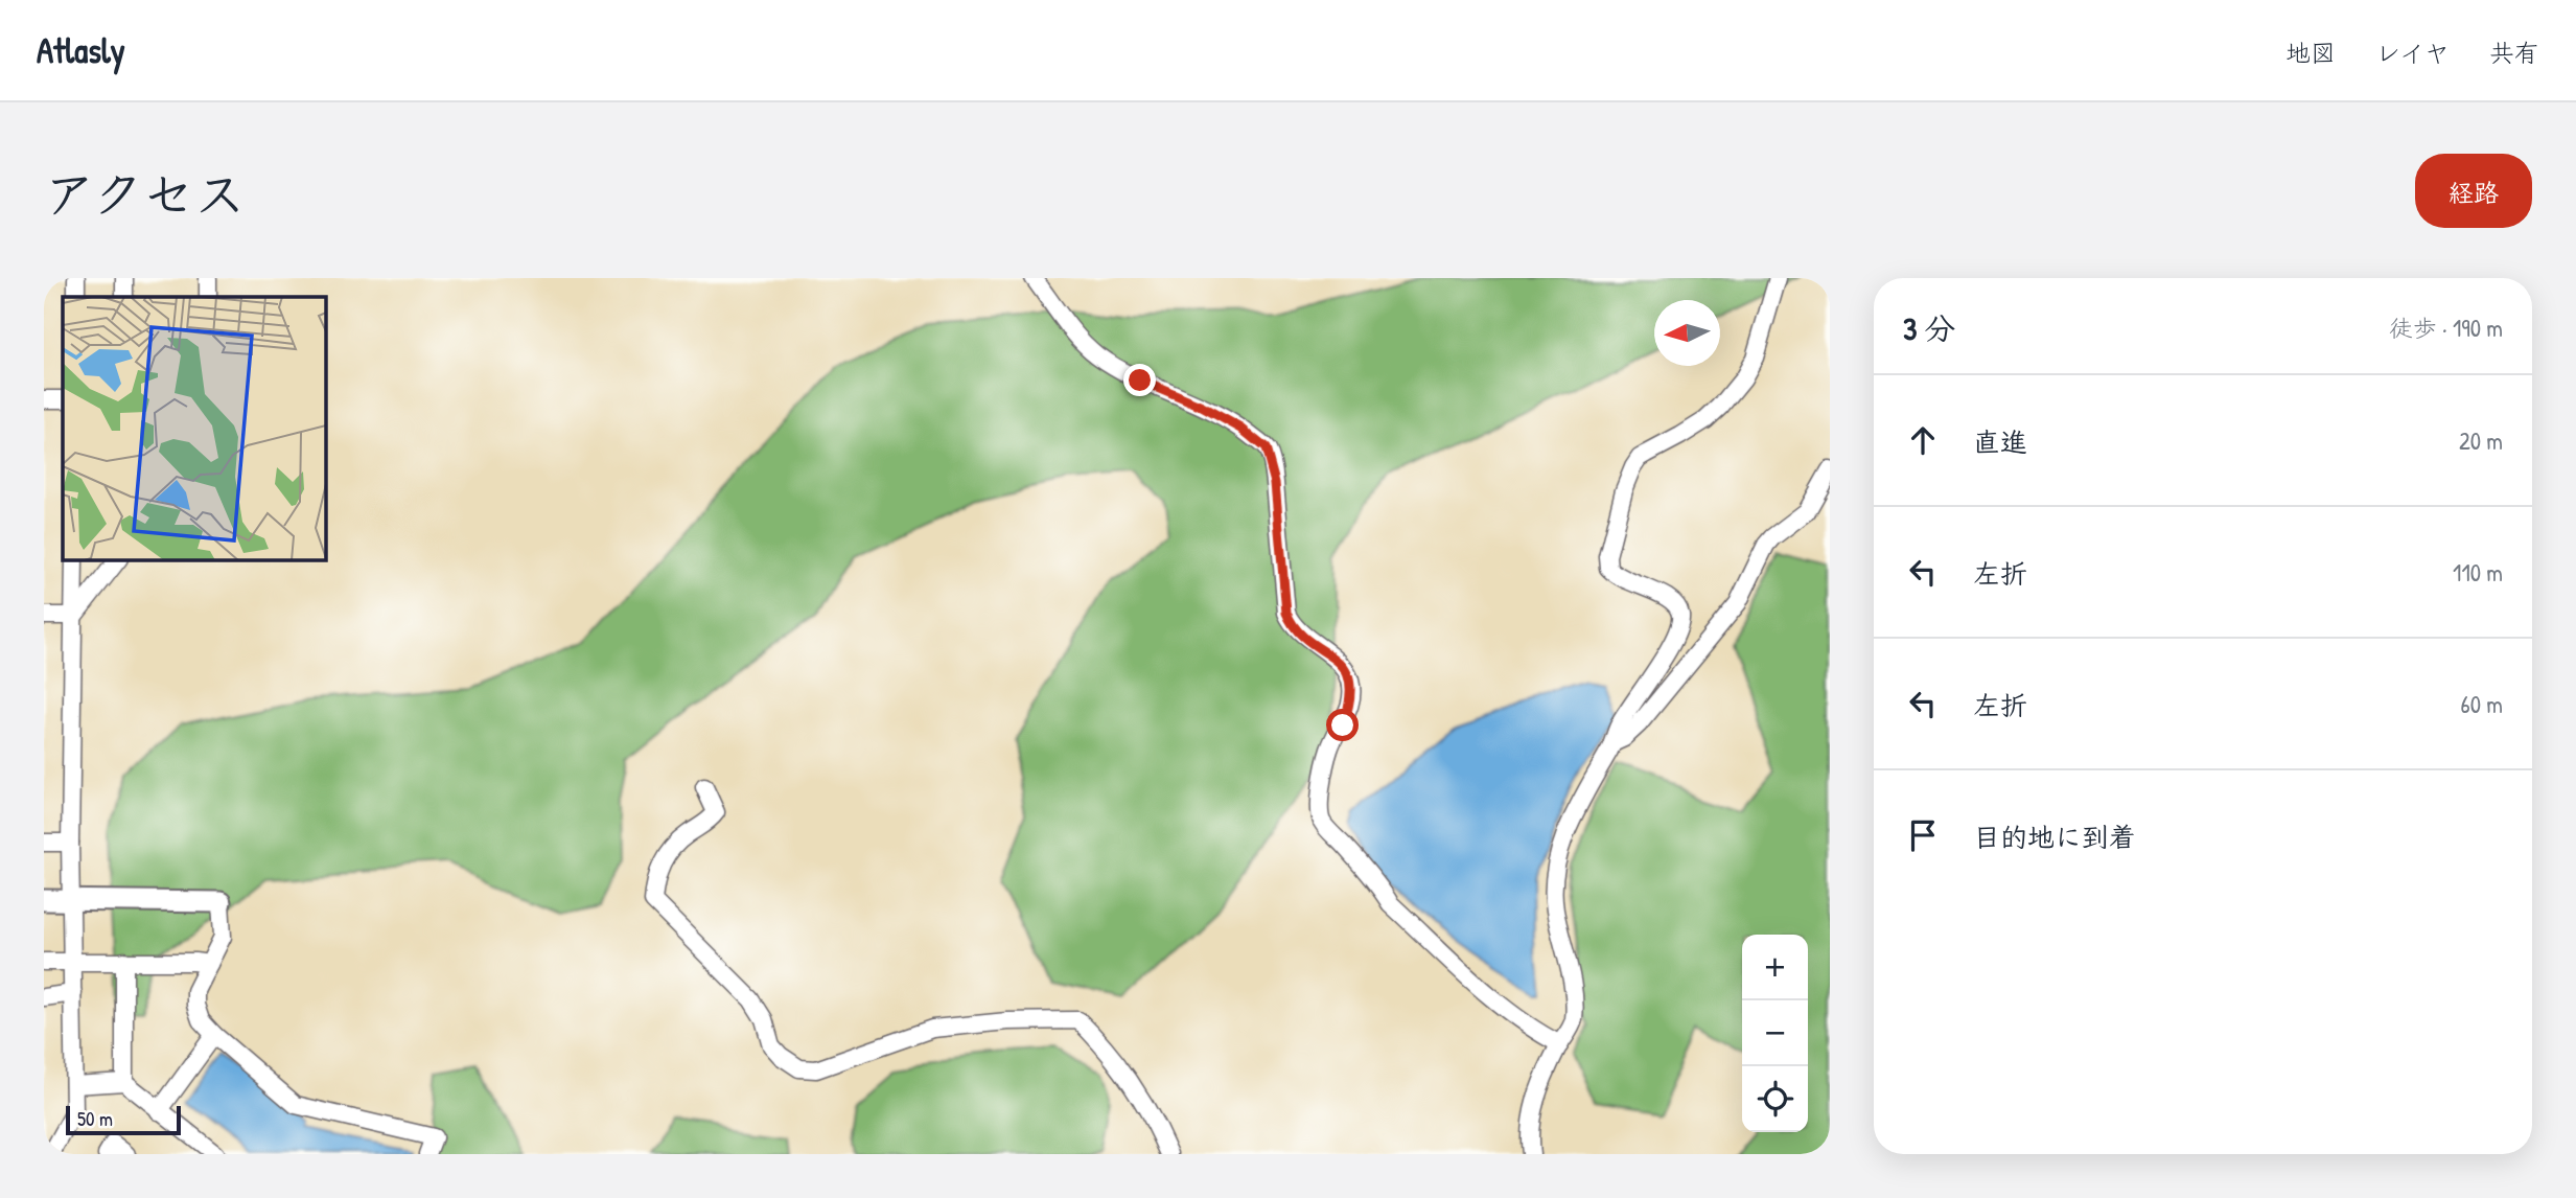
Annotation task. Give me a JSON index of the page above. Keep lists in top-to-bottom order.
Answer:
{
  "scale_bar": "50 m",
  "north": "left",
  "page": {
    "header": "Atlasly",
    "nav": ["地図", "レイヤ", "共有"],
    "title": "アクセス",
    "buttons": "経路",
    "heading": ["3 分", "徒歩 · 190 m"],
    "list": [
      ["直進", "20 m"],
      ["左折", "110 m"],
      ["左折", "60 m"],
      "目的地に到着"
    ],
    "map_buttons": ["+", "−"],
    "scale": "50 m"
  }
}
